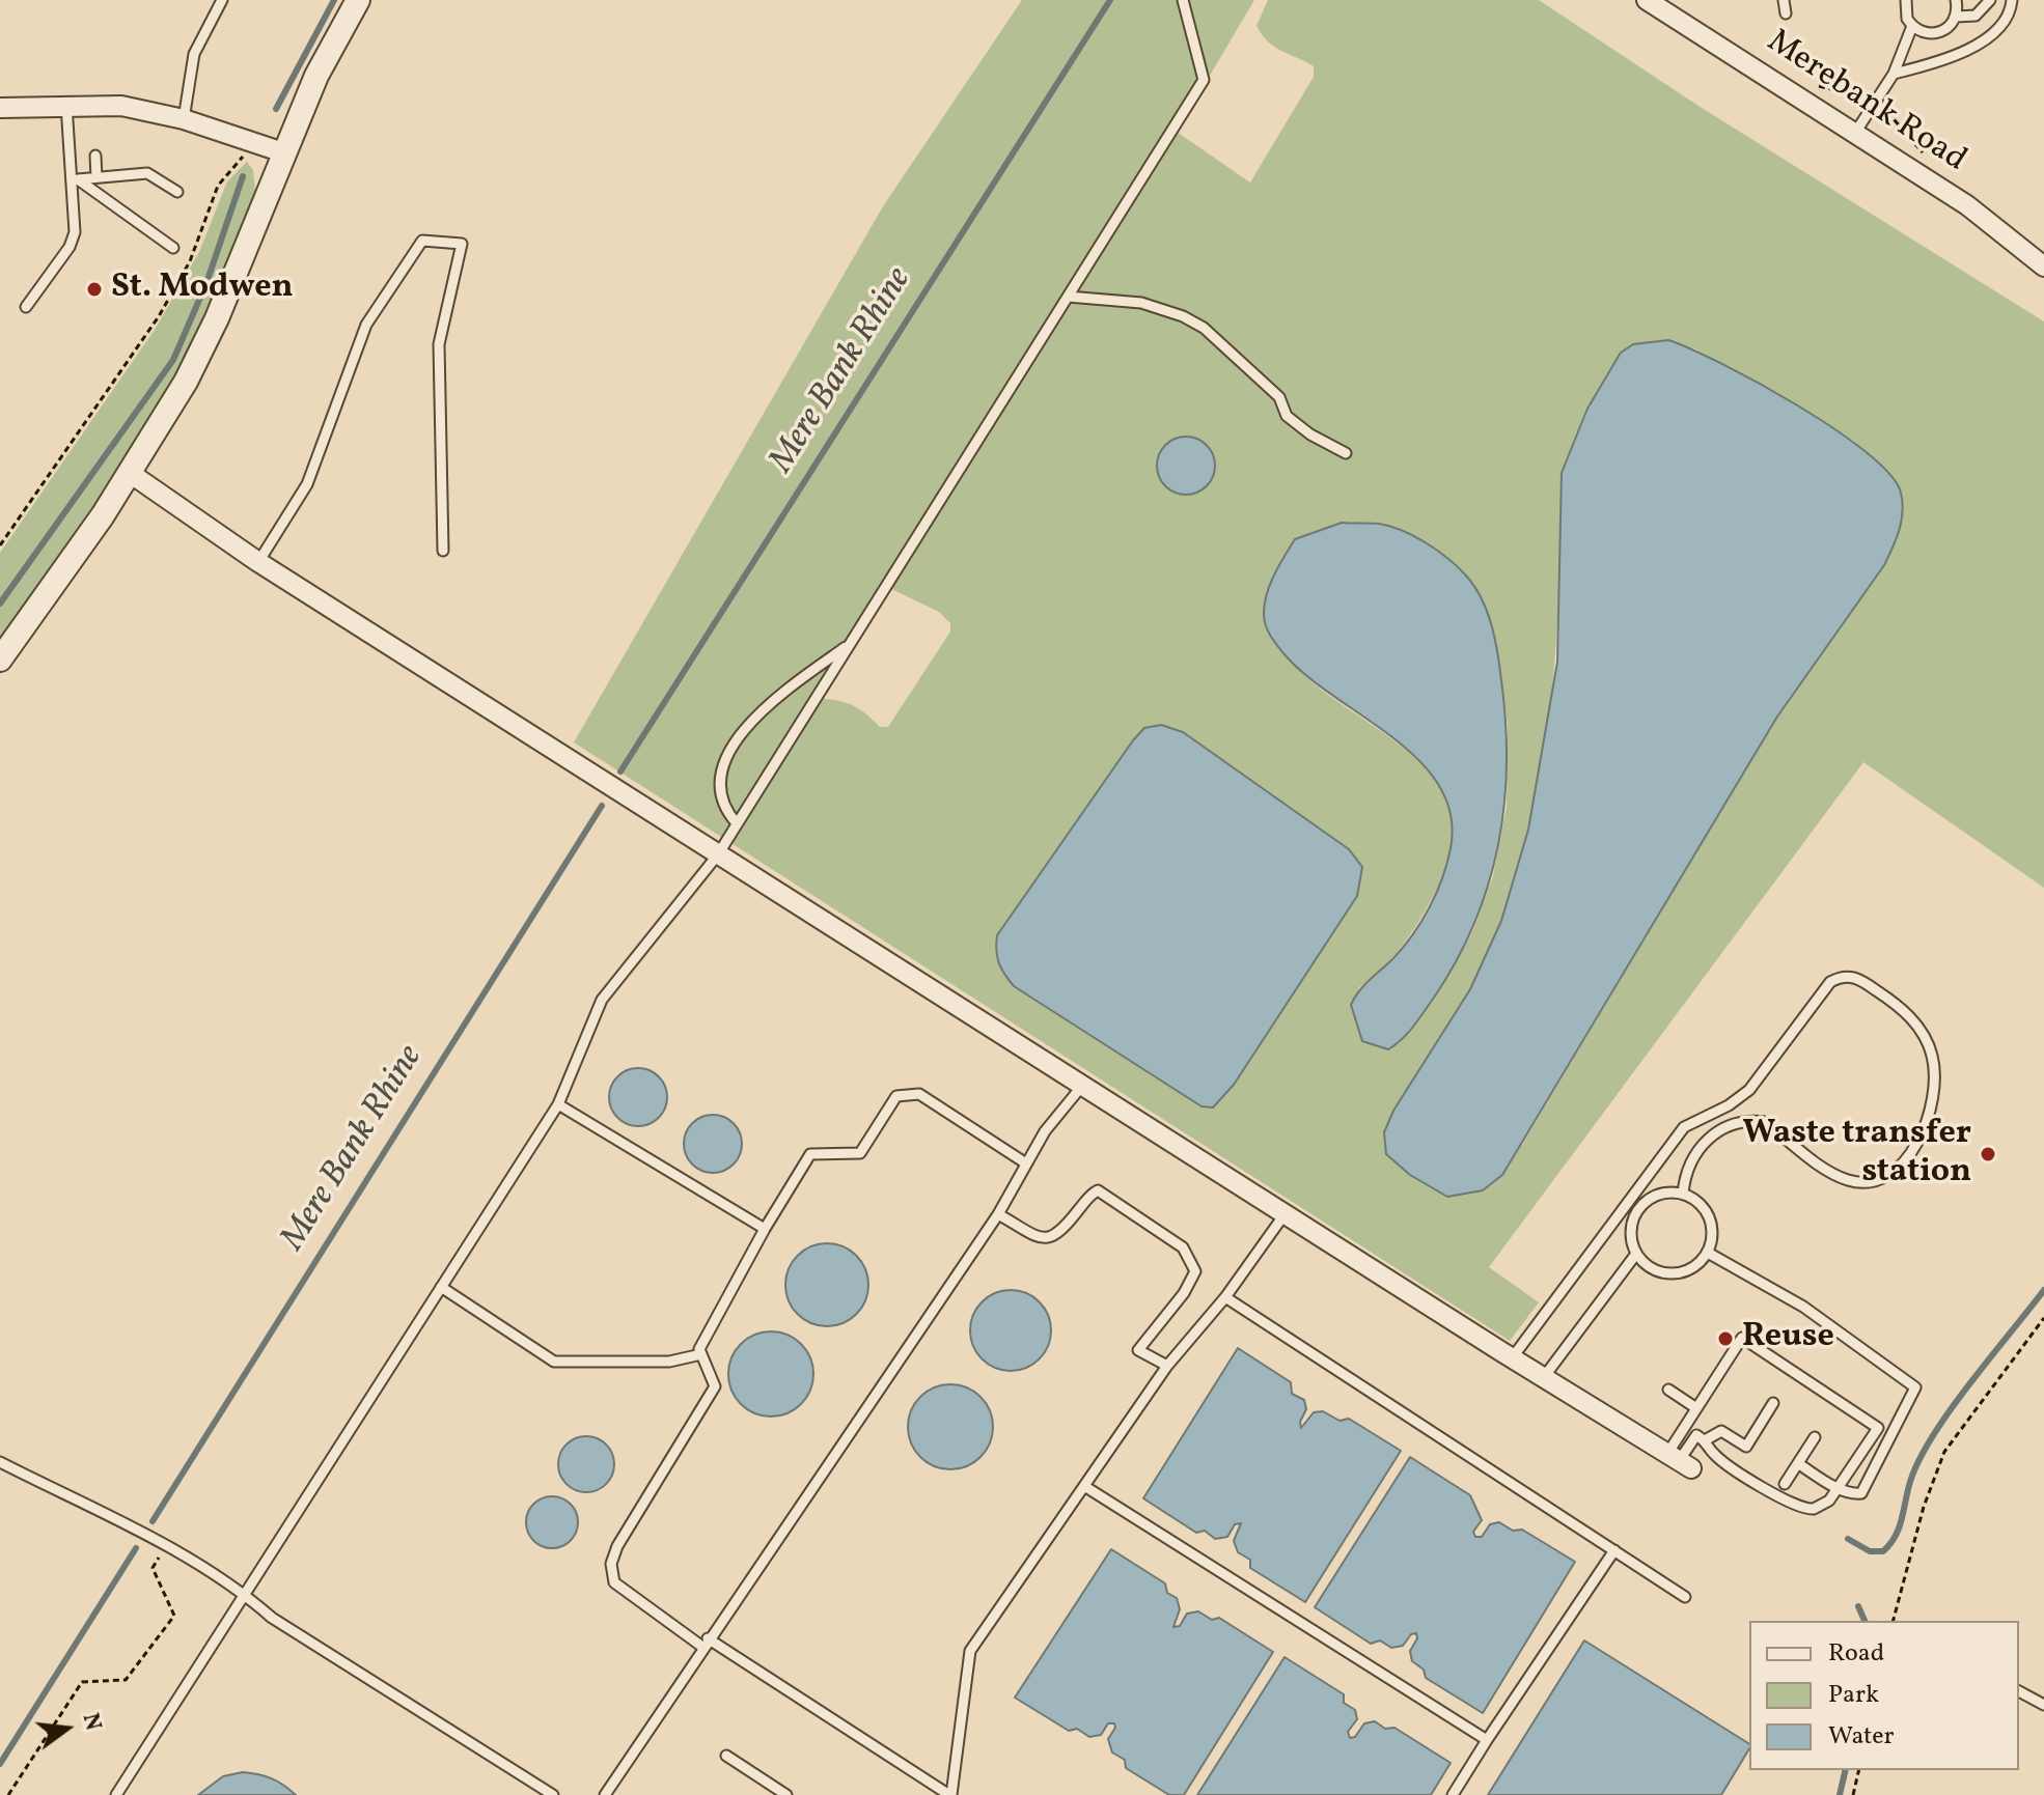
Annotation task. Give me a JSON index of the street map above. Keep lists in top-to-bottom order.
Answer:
{
  "streets": {
    "street": ["Merebank Road"]
  },
  "water": ["Mere Bank Rhine"],
  "places": ["St. Modwen", "Waste transfer station", "Reuse"],
  "legend": ["Road", "Park", "Water"],
  "north": "right"
}
